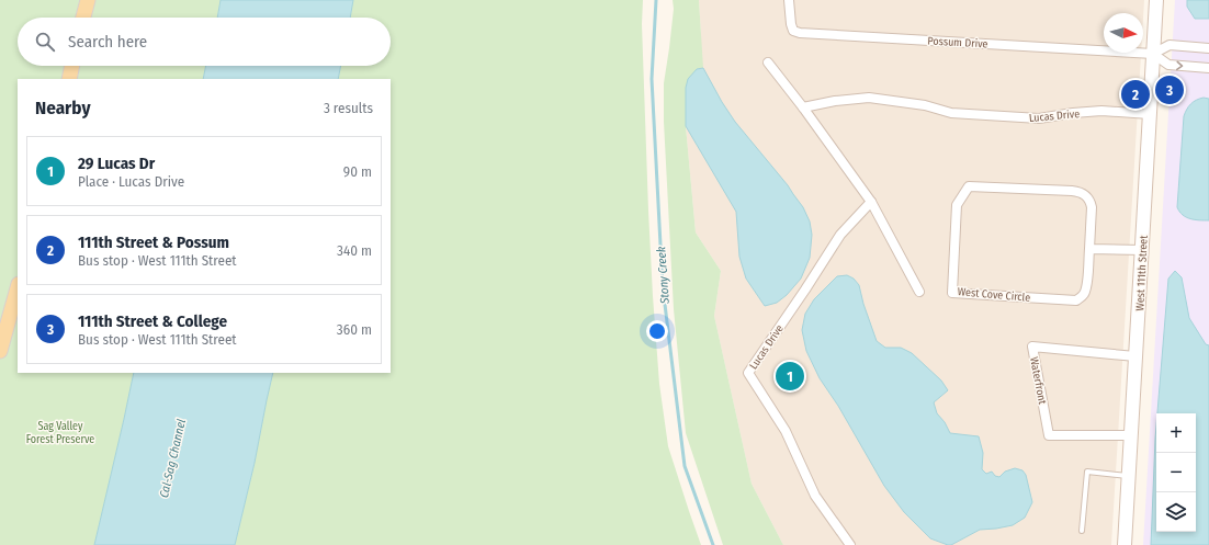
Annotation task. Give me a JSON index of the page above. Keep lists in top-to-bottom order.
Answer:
{
  "streets": {
    "main road": ["West 111th Street"],
    "street": [
      "Possum Drive",
      "Lucas Drive",
      "West Cove Circle",
      "Waterfront"
    ]
  },
  "crossings": [
    ["Possum Drive", "West 111th Street"],
    ["Lucas Drive", "West 111th Street"],
    ["West 111th Street", "Waterfront"]
  ],
  "water": ["Stony Creek", "Cal-Sag Channel"],
  "parks": ["Sag Valley Forest Preserve"],
  "north": "right",
  "page": {
    "search": "Search here",
    "pins": ["3", "2", "1"],
    "heading": ["Nearby", "3 results"],
    "list": [
      {
        "mark": "1",
        "name": "29 Lucas Dr",
        "note": "Place · Lucas Drive",
        "value": "90 m"
      },
      {
        "mark": "2",
        "name": "111th Street & Possum",
        "note": "Bus stop · West 111th Street",
        "value": "340 m"
      },
      {
        "mark": "3",
        "name": "111th Street & College",
        "note": "Bus stop · West 111th Street",
        "value": "360 m"
      }
    ],
    "map_buttons": ["+", "−"]
  }
}
